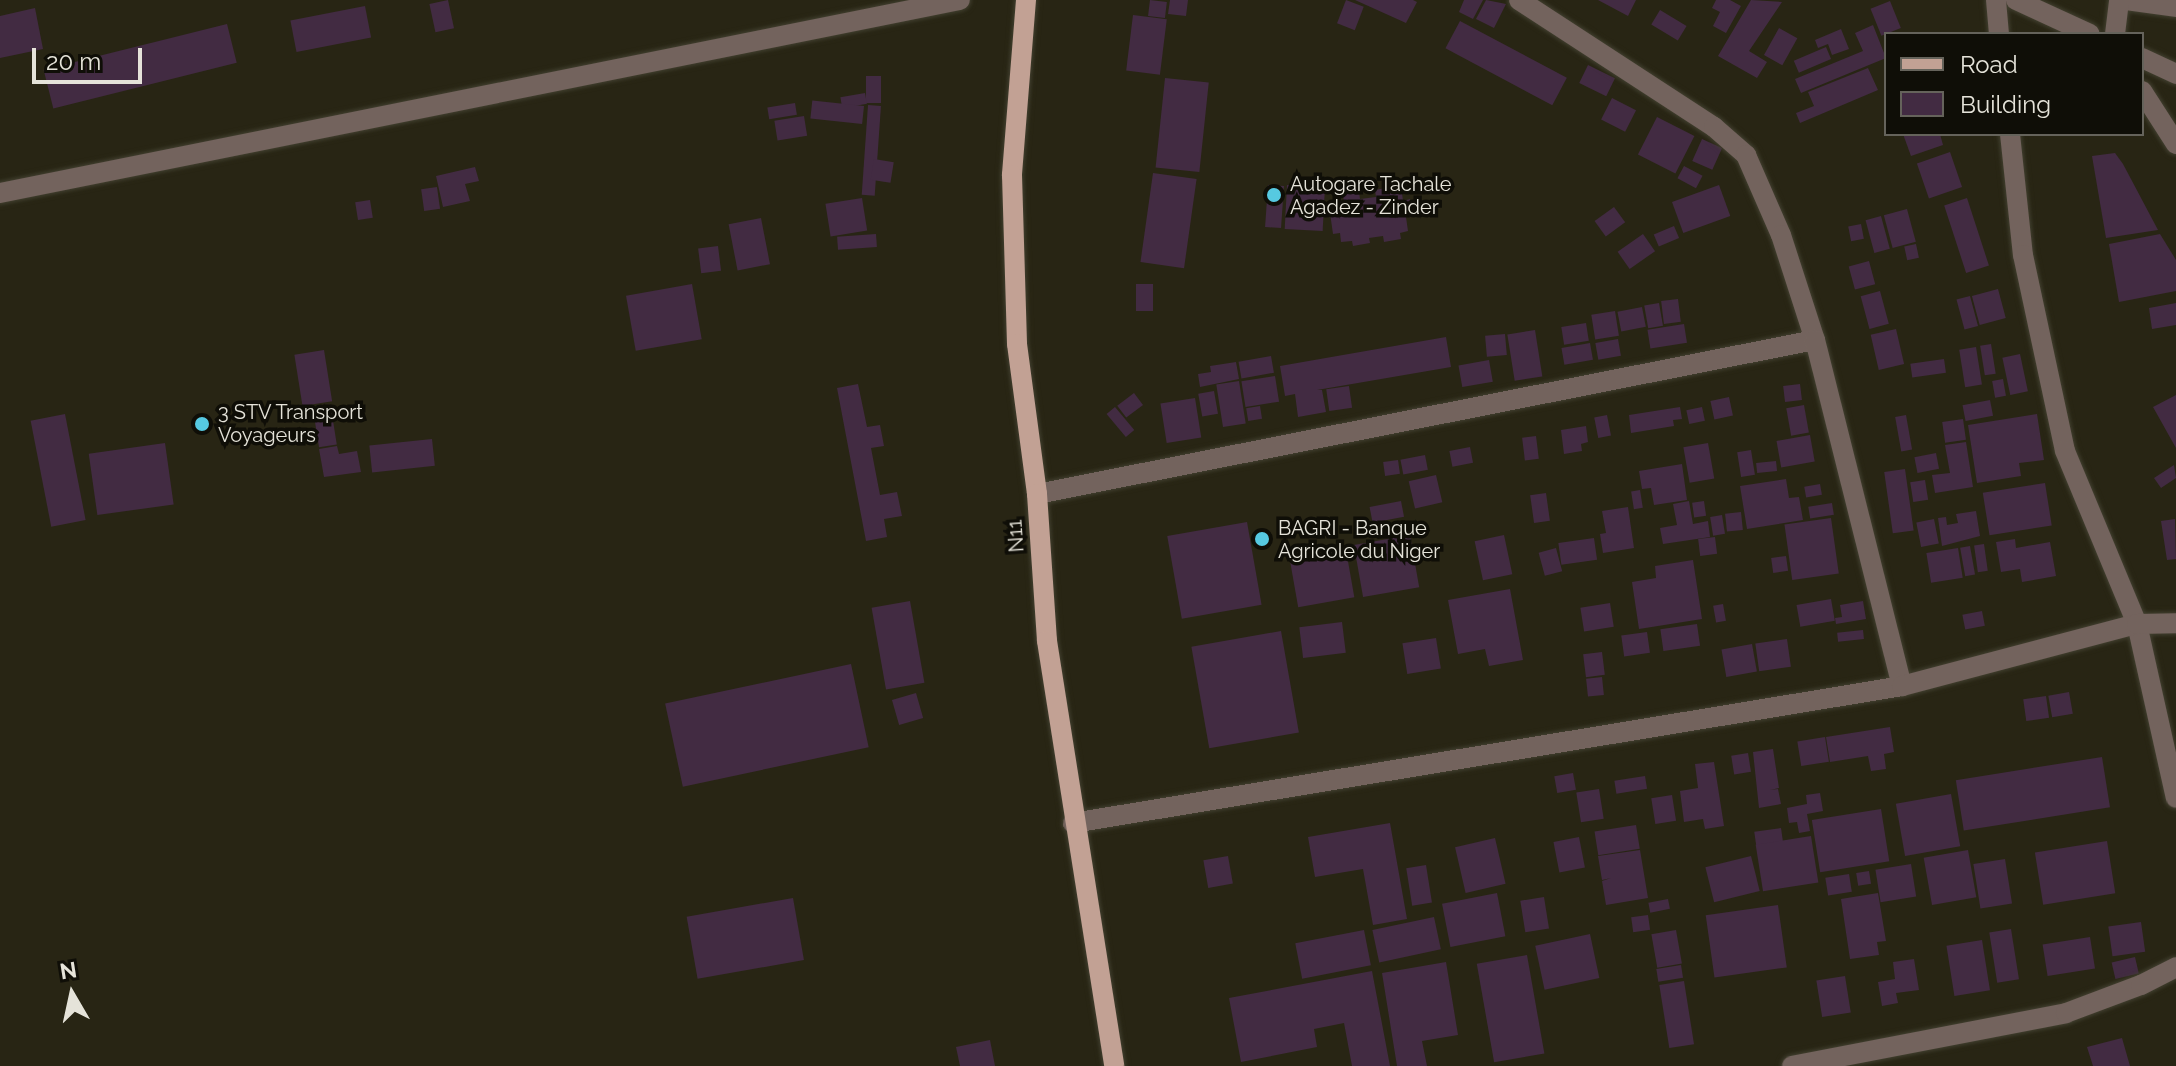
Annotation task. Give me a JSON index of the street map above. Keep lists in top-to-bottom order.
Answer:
{
  "streets": {
    "main road": ["N11"]
  },
  "places": ["Autogare Tachale Agadez - Zinder", "3 STV Transport Voyageurs", "BAGRI - Banque Agricole du Niger"],
  "legend": ["Road", "Building"],
  "scale_bar": "20 m",
  "north": "top"
}
